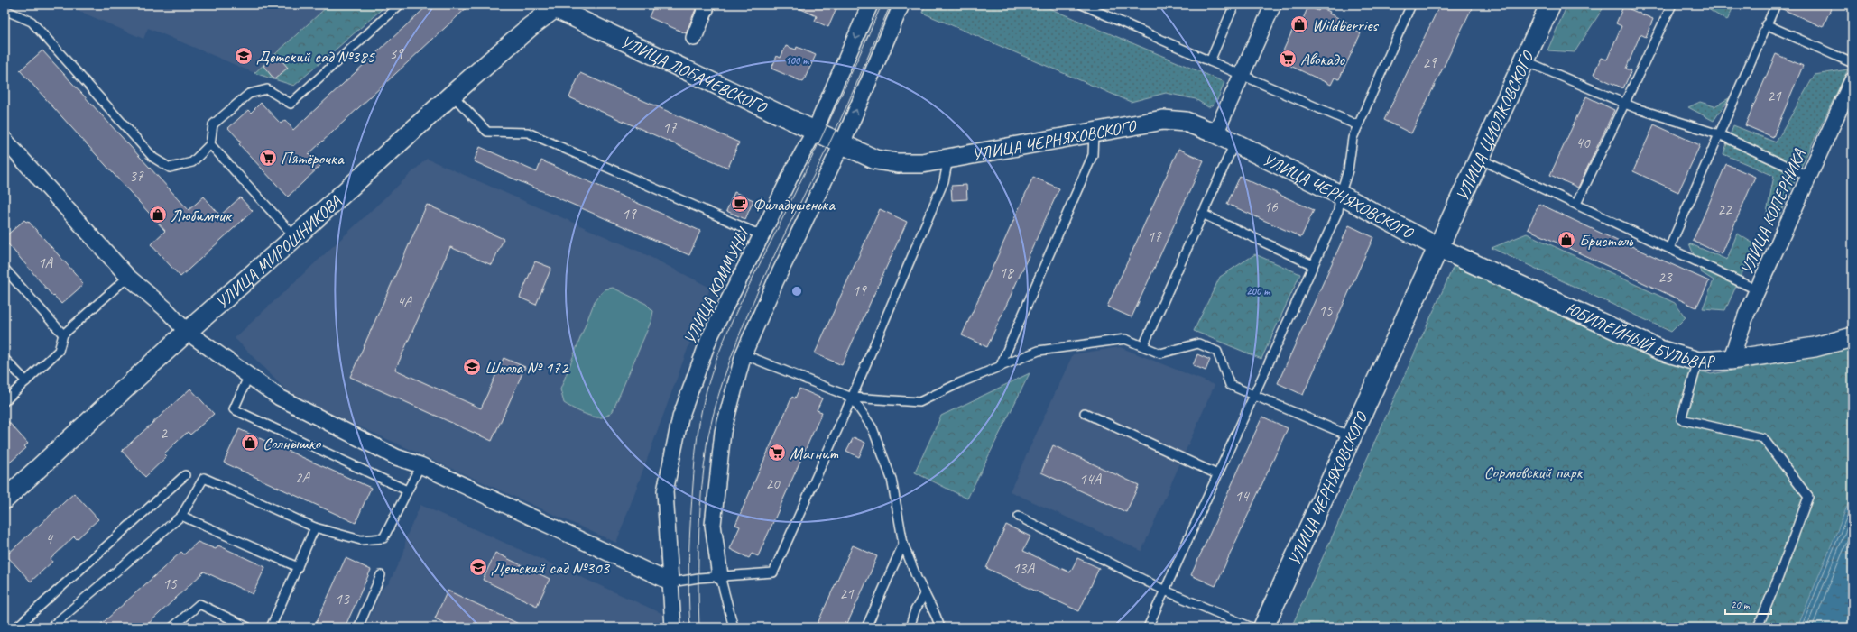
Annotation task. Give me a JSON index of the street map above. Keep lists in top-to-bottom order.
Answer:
{
  "streets": {
    "main road": ["УЛИЦА ЦИОЛКОВСКОГО", "УЛИЦА ЧЕРНЯХОВСКОГО"],
    "street": [
      "УЛИЦА ЛОБАЧЕВСКОГО",
      "УЛИЦА КОПЕРНИКА",
      "УЛИЦА МИРОШНИКОВА",
      "УЛИЦА КОММУНЫ",
      "ЮБИЛЕЙНЫЙ БУЛЬВАР"
    ]
  },
  "crossings": [
    ["УЛИЦА ЛОБАЧЕВСКОГО", "УЛИЦА ЧЕРНЯХОВСКОГО"],
    ["УЛИЦА ЛОБАЧЕВСКОГО", "УЛИЦА МИРОШНИКОВА"],
    ["УЛИЦА ЛОБАЧЕВСКОГО", "УЛИЦА КОММУНЫ"],
    ["УЛИЦА ЦИОЛКОВСКОГО", "УЛИЦА ЧЕРНЯХОВСКОГО"],
    ["УЛИЦА ЦИОЛКОВСКОГО", "ЮБИЛЕЙНЫЙ БУЛЬВАР"],
    ["УЛИЦА ЧЕРНЯХОВСКОГО", "ЮБИЛЕЙНЫЙ БУЛЬВАР"],
    ["УЛИЦА КОПЕРНИКА", "ЮБИЛЕЙНЫЙ БУЛЬВАР"]
  ],
  "parks": ["Сормовский парк"],
  "places": {
    "shop": [
      "Wildberries",
      "Любимчик",
      "Бристоль",
      "Солнышко"
    ],
    "school or university": ["Детский сад №385", "Школа № 172", "Детский сад №303"],
    "supermarket": ["Авокадо", "Пятёрочка", "Магнит"],
    "cafe": ["Филадушенька"]
  },
  "house_numbers": [
    "39",
    "29",
    "21",
    "17",
    "40",
    "37",
    "16",
    "22",
    "19",
    "17",
    "1А",
    "18",
    "23",
    "19",
    "4А",
    "15",
    "2",
    "2А",
    "14А",
    "20",
    "14",
    "4",
    "13А",
    "15",
    "21",
    "13"
  ],
  "scale_bar": "20 m",
  "rings": ["100 m", "200 m"]
}
